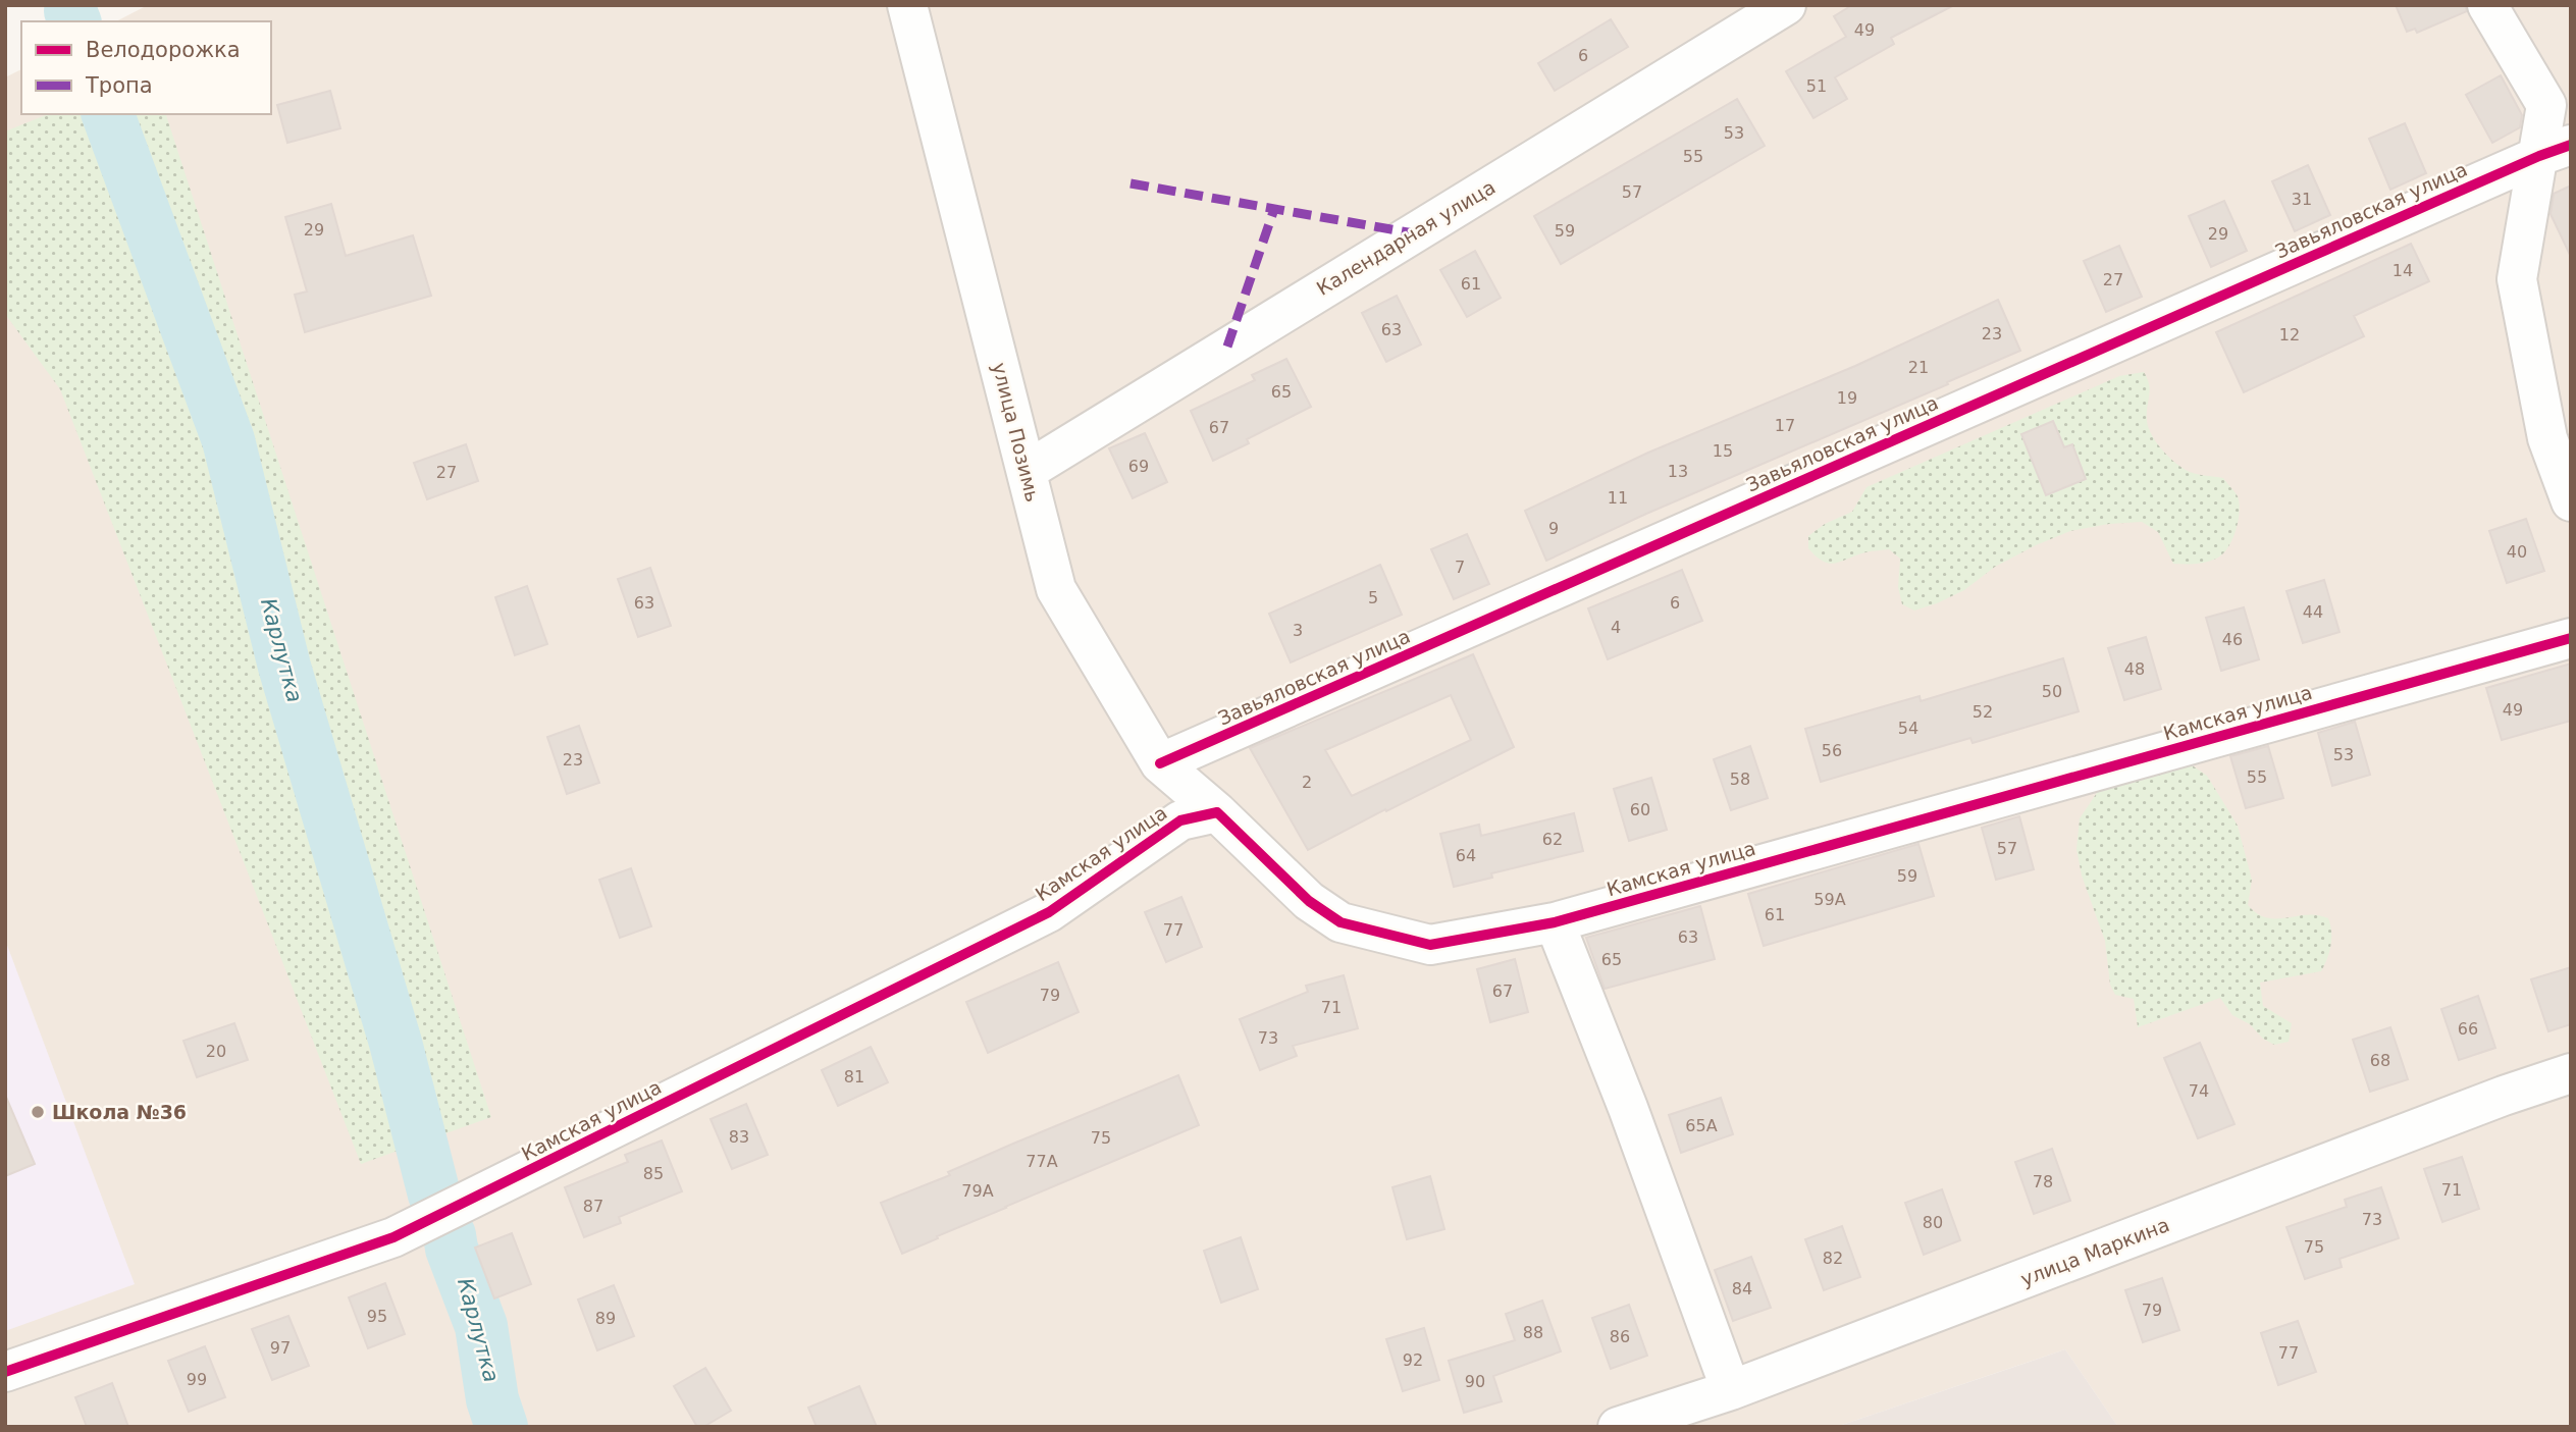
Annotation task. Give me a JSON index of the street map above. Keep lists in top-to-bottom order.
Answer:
{
  "streets": {
    "street": [
      "Завьяловская улица",
      "Календарная улица",
      "улица Позимь",
      "Камская улица",
      "улица Маркина"
    ]
  },
  "crossings": [
    ["Завьяловская улица", "улица Позимь"],
    ["Календарная улица", "улица Позимь"],
    ["улица Позимь", "Камская улица"]
  ],
  "water": ["Карлутка"],
  "places": ["Школа №36"],
  "house_numbers": [
    "49",
    "6",
    "51",
    "53",
    "55",
    "57",
    "31",
    "29",
    "59",
    "29",
    "14",
    "27",
    "61",
    "63",
    "23",
    "12",
    "21",
    "65",
    "19",
    "17",
    "67",
    "15",
    "69",
    "13",
    "27",
    "11",
    "9",
    "40",
    "7",
    "5",
    "63",
    "6",
    "44",
    "4",
    "3",
    "46",
    "48",
    "50",
    "49",
    "52",
    "54",
    "56",
    "53",
    "23",
    "55",
    "58",
    "2",
    "60",
    "62",
    "57",
    "64",
    "59",
    "59А",
    "61",
    "77",
    "63",
    "65",
    "67",
    "79",
    "71",
    "66",
    "73",
    "20",
    "68",
    "81",
    "74",
    "65А",
    "83",
    "75",
    "77А",
    "85",
    "78",
    "71",
    "79А",
    "87",
    "73",
    "80",
    "75",
    "82",
    "84",
    "79",
    "95",
    "89",
    "88",
    "86",
    "97",
    "77",
    "92",
    "99",
    "90"
  ],
  "legend": ["Велодорожка", "Тропа"]
}
